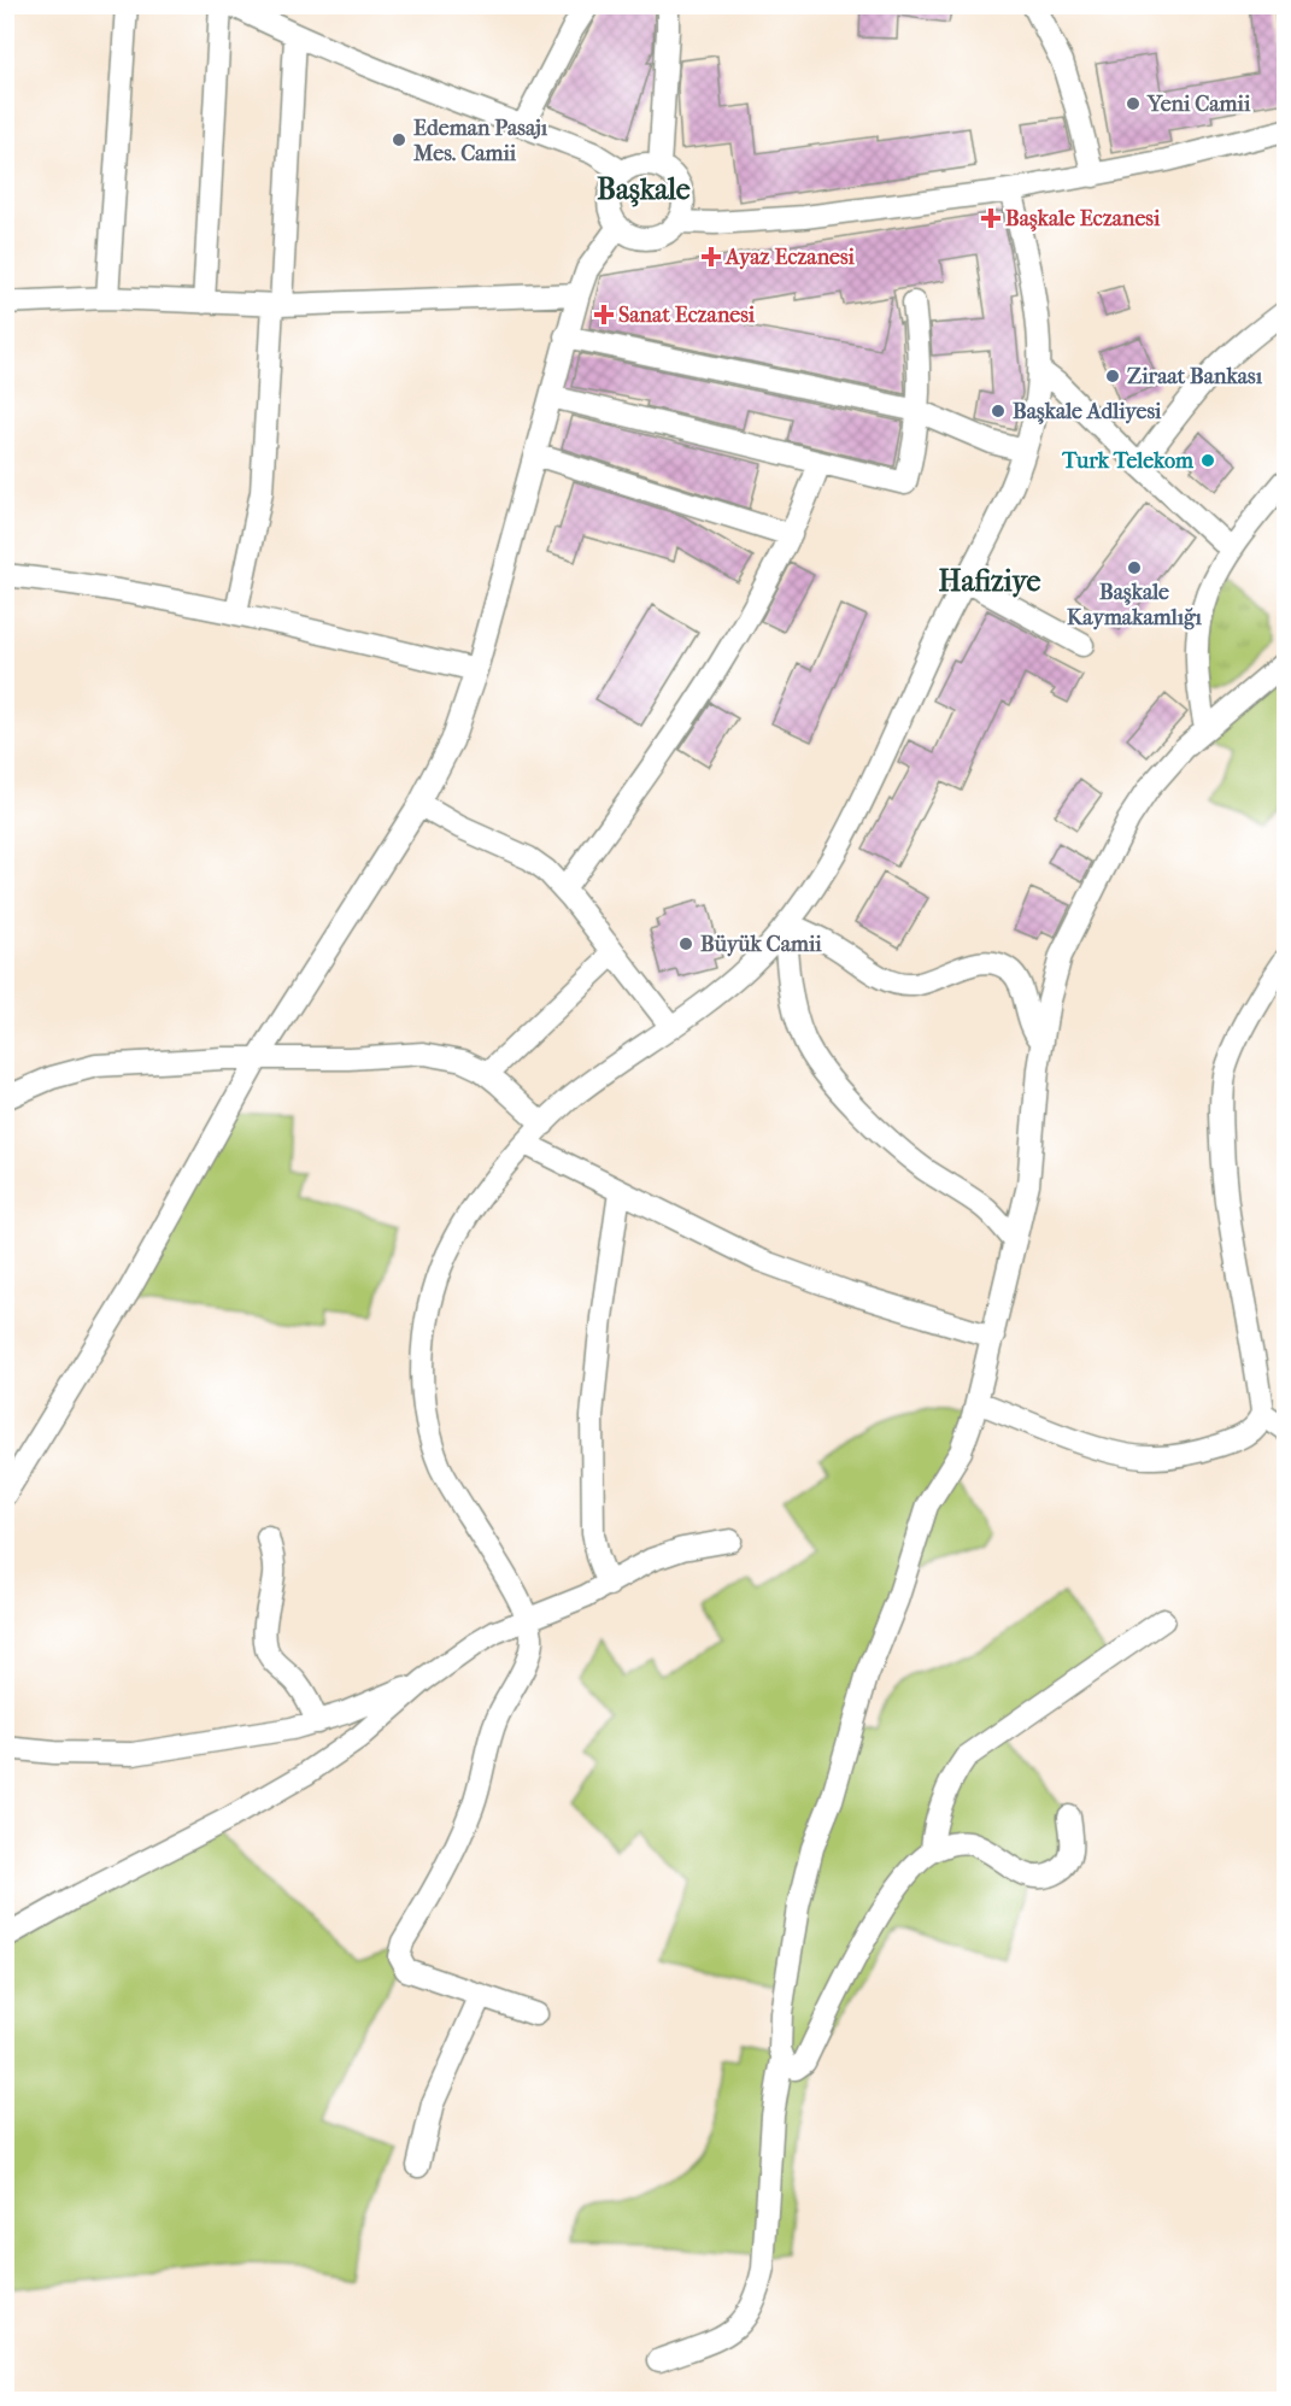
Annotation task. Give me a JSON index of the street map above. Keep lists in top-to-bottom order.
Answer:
{
  "districts": ["Başkale", "Hafiziye"],
  "places": {
    "other": [
      "Yeni Camii",
      "Edeman Pasajı Mes. Camii",
      "Ziraat Bankası",
      "Başkale Adliyesi",
      "Turk Telekom",
      "Başkale Kaymakamlığı",
      "Büyük Camii"
    ],
    "health": ["Başkale Eczanesi", "Ayaz Eczanesi", "Sanat Eczanesi"]
  }
}
